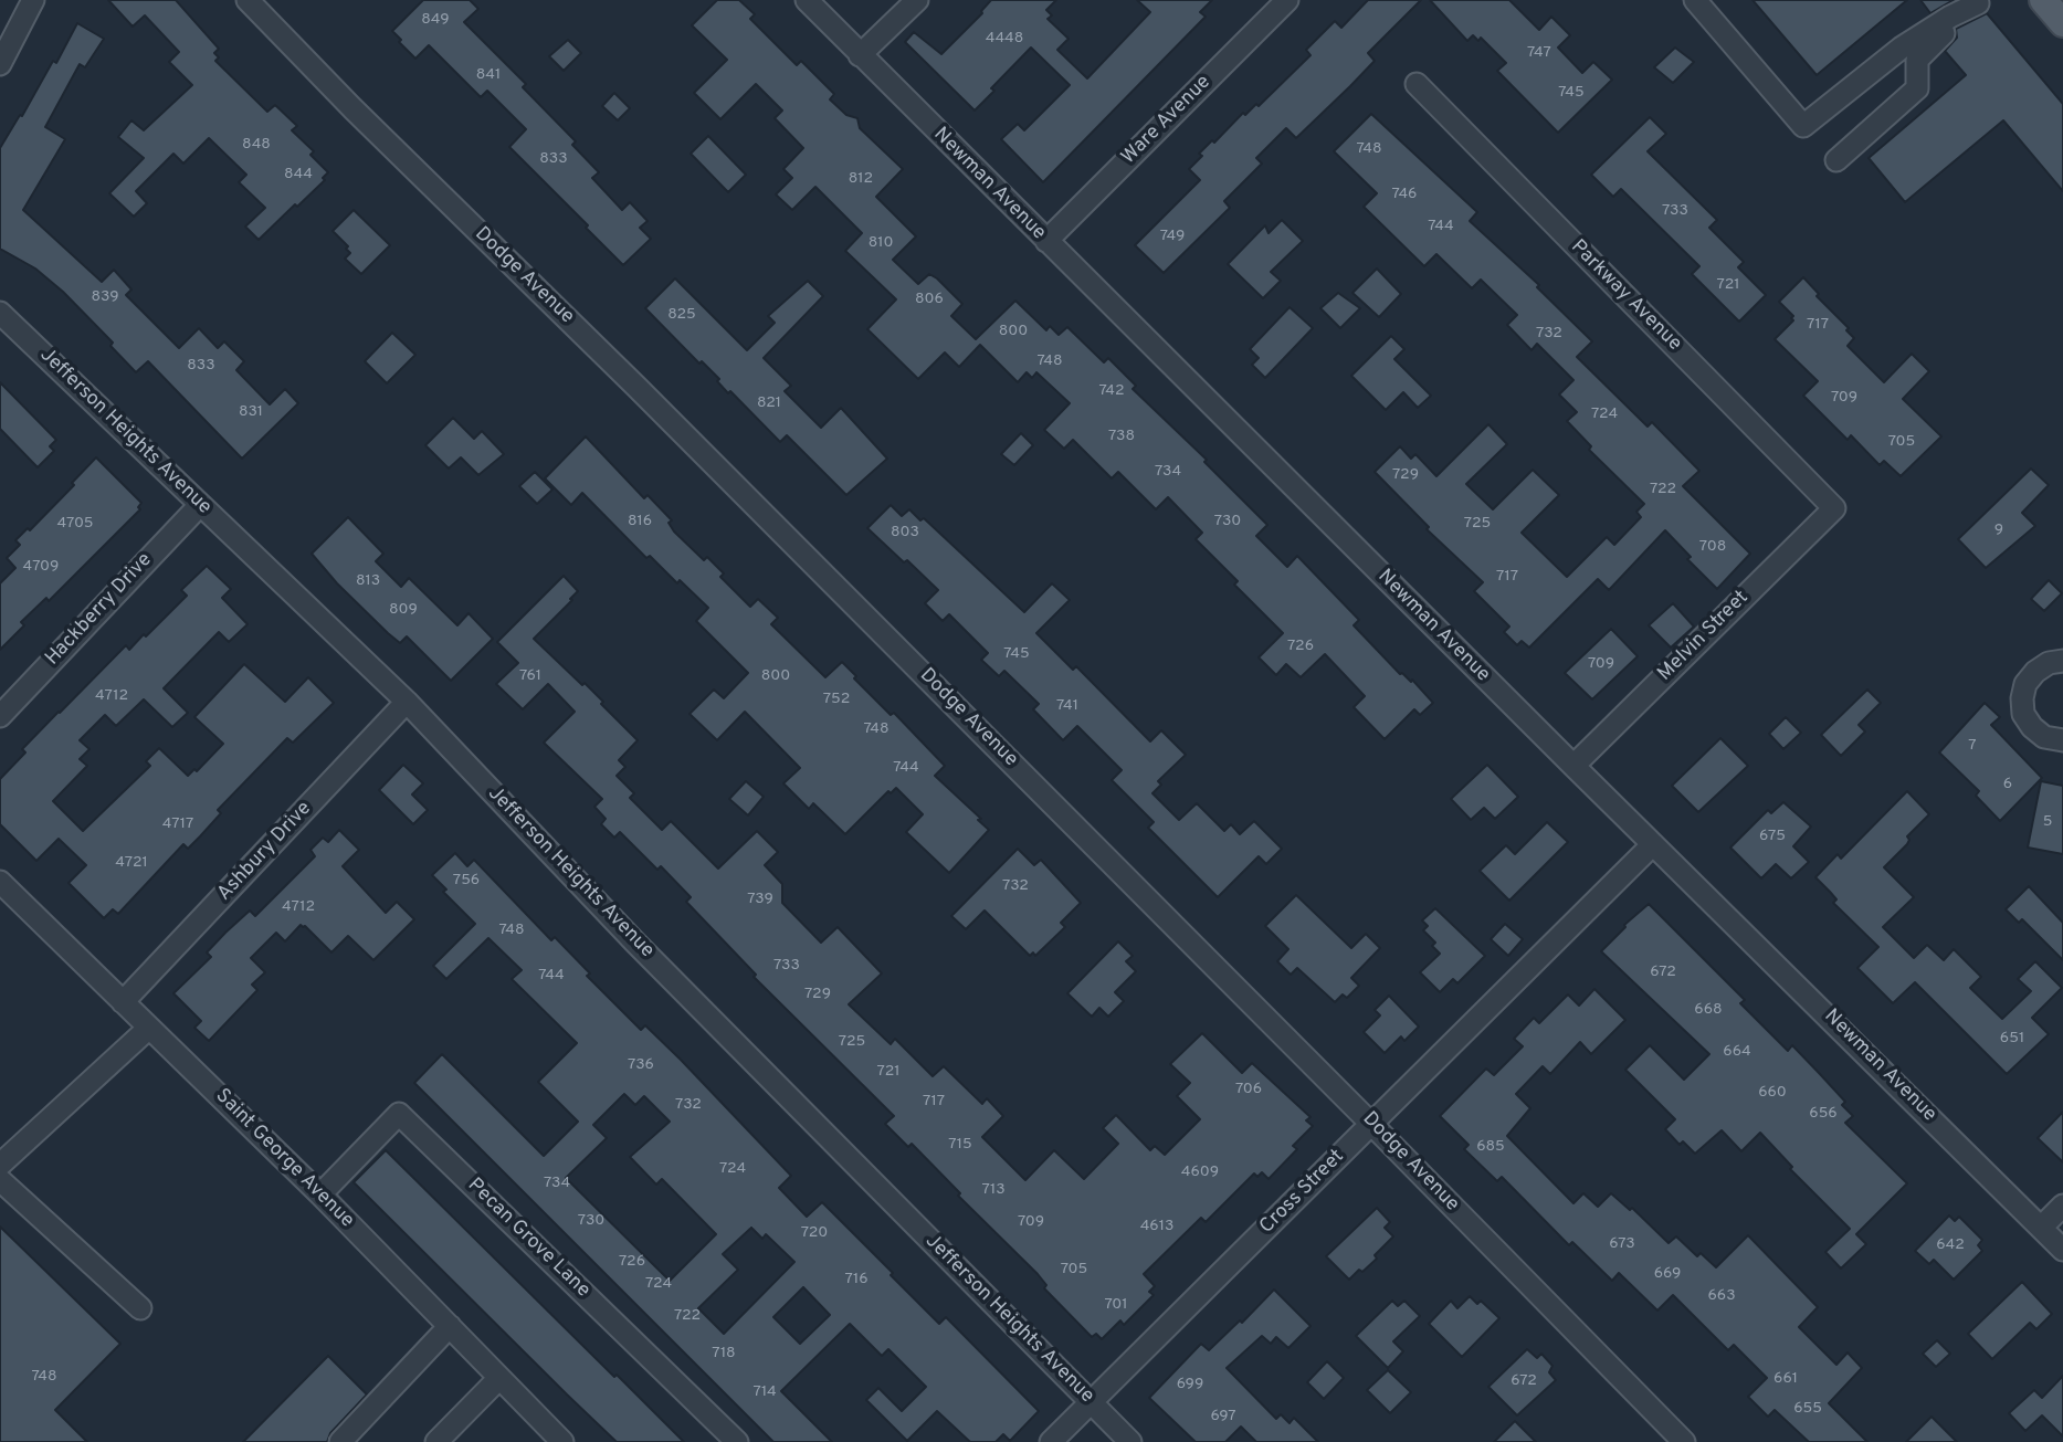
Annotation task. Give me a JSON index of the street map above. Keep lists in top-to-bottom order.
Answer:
{
  "streets": {
    "street": [
      "Ware Avenue",
      "Newman Avenue",
      "Dodge Avenue",
      "Parkway Avenue",
      "Jefferson Heights Avenue",
      "Hackberry Drive",
      "Melvin Street",
      "Ashbury Drive",
      "Saint George Avenue",
      "Cross Street",
      "Pecan Grove Lane"
    ]
  },
  "crossings": [
    ["Ware Avenue", "Newman Avenue"],
    ["Newman Avenue", "Melvin Street"],
    ["Newman Avenue", "Cross Street"],
    ["Dodge Avenue", "Cross Street"],
    ["Parkway Avenue", "Melvin Street"],
    ["Jefferson Heights Avenue", "Hackberry Drive"],
    ["Jefferson Heights Avenue", "Ashbury Drive"],
    ["Jefferson Heights Avenue", "Cross Street"],
    ["Ashbury Drive", "Saint George Avenue"],
    ["Saint George Avenue", "Pecan Grove Lane"]
  ],
  "house_numbers": [
    "849",
    "4448",
    "747",
    "841",
    "745",
    "848",
    "748",
    "833",
    "844",
    "812",
    "746",
    "733",
    "744",
    "749",
    "810",
    "721",
    "839",
    "806",
    "825",
    "717",
    "800",
    "732",
    "748",
    "833",
    "742",
    "709",
    "821",
    "831",
    "724",
    "738",
    "705",
    "734",
    "729",
    "722",
    "816",
    "730",
    "4705",
    "725",
    "9",
    "803",
    "708",
    "4709",
    "717",
    "813",
    "809",
    "726",
    "745",
    "709",
    "761",
    "800",
    "4712",
    "752",
    "741",
    "748",
    "7",
    "744",
    "6",
    "5",
    "4717",
    "675",
    "4721",
    "756",
    "732",
    "739",
    "4712",
    "748",
    "733",
    "672",
    "744",
    "729",
    "668",
    "651",
    "725",
    "664",
    "736",
    "721",
    "706",
    "660",
    "717",
    "732",
    "656",
    "715",
    "685",
    "724",
    "4609",
    "734",
    "713",
    "730",
    "709",
    "4613",
    "720",
    "673",
    "642",
    "726",
    "705",
    "669",
    "716",
    "724",
    "663",
    "701",
    "722",
    "718",
    "748",
    "661",
    "672",
    "699",
    "714",
    "655",
    "697"
  ]
}
